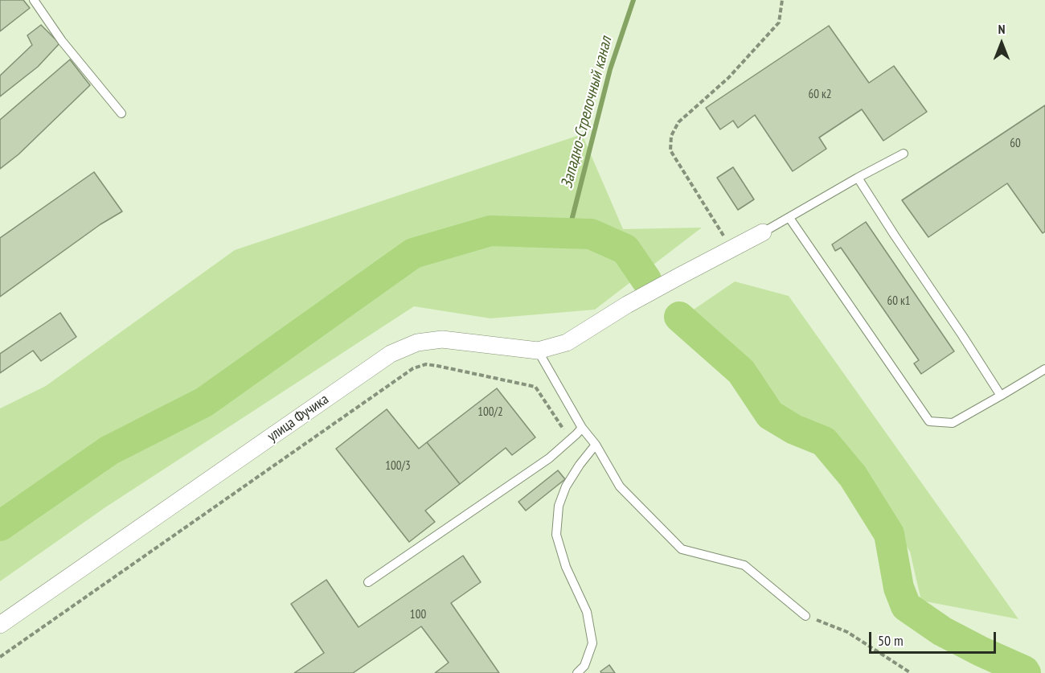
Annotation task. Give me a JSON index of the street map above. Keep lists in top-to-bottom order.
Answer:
{
  "streets": {
    "street": ["улица Фучика"]
  },
  "water": ["Западно-Стрелочный канал"],
  "house_numbers": [
    "60 к2",
    "60",
    "60 к1",
    "100/2",
    "100/3",
    "100"
  ],
  "scale_bar": "50 m",
  "north": "top"
}
